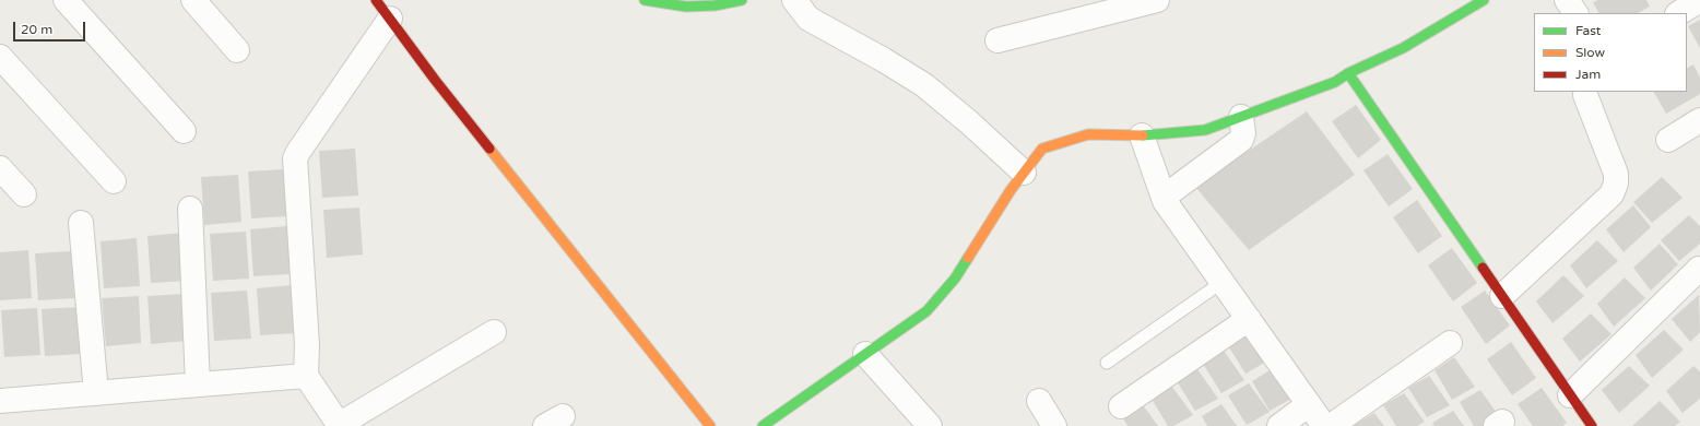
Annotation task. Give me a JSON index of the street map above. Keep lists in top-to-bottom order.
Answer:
{
  "legend": ["Fast", "Slow", "Jam"],
  "scale_bar": "20 m"
}
